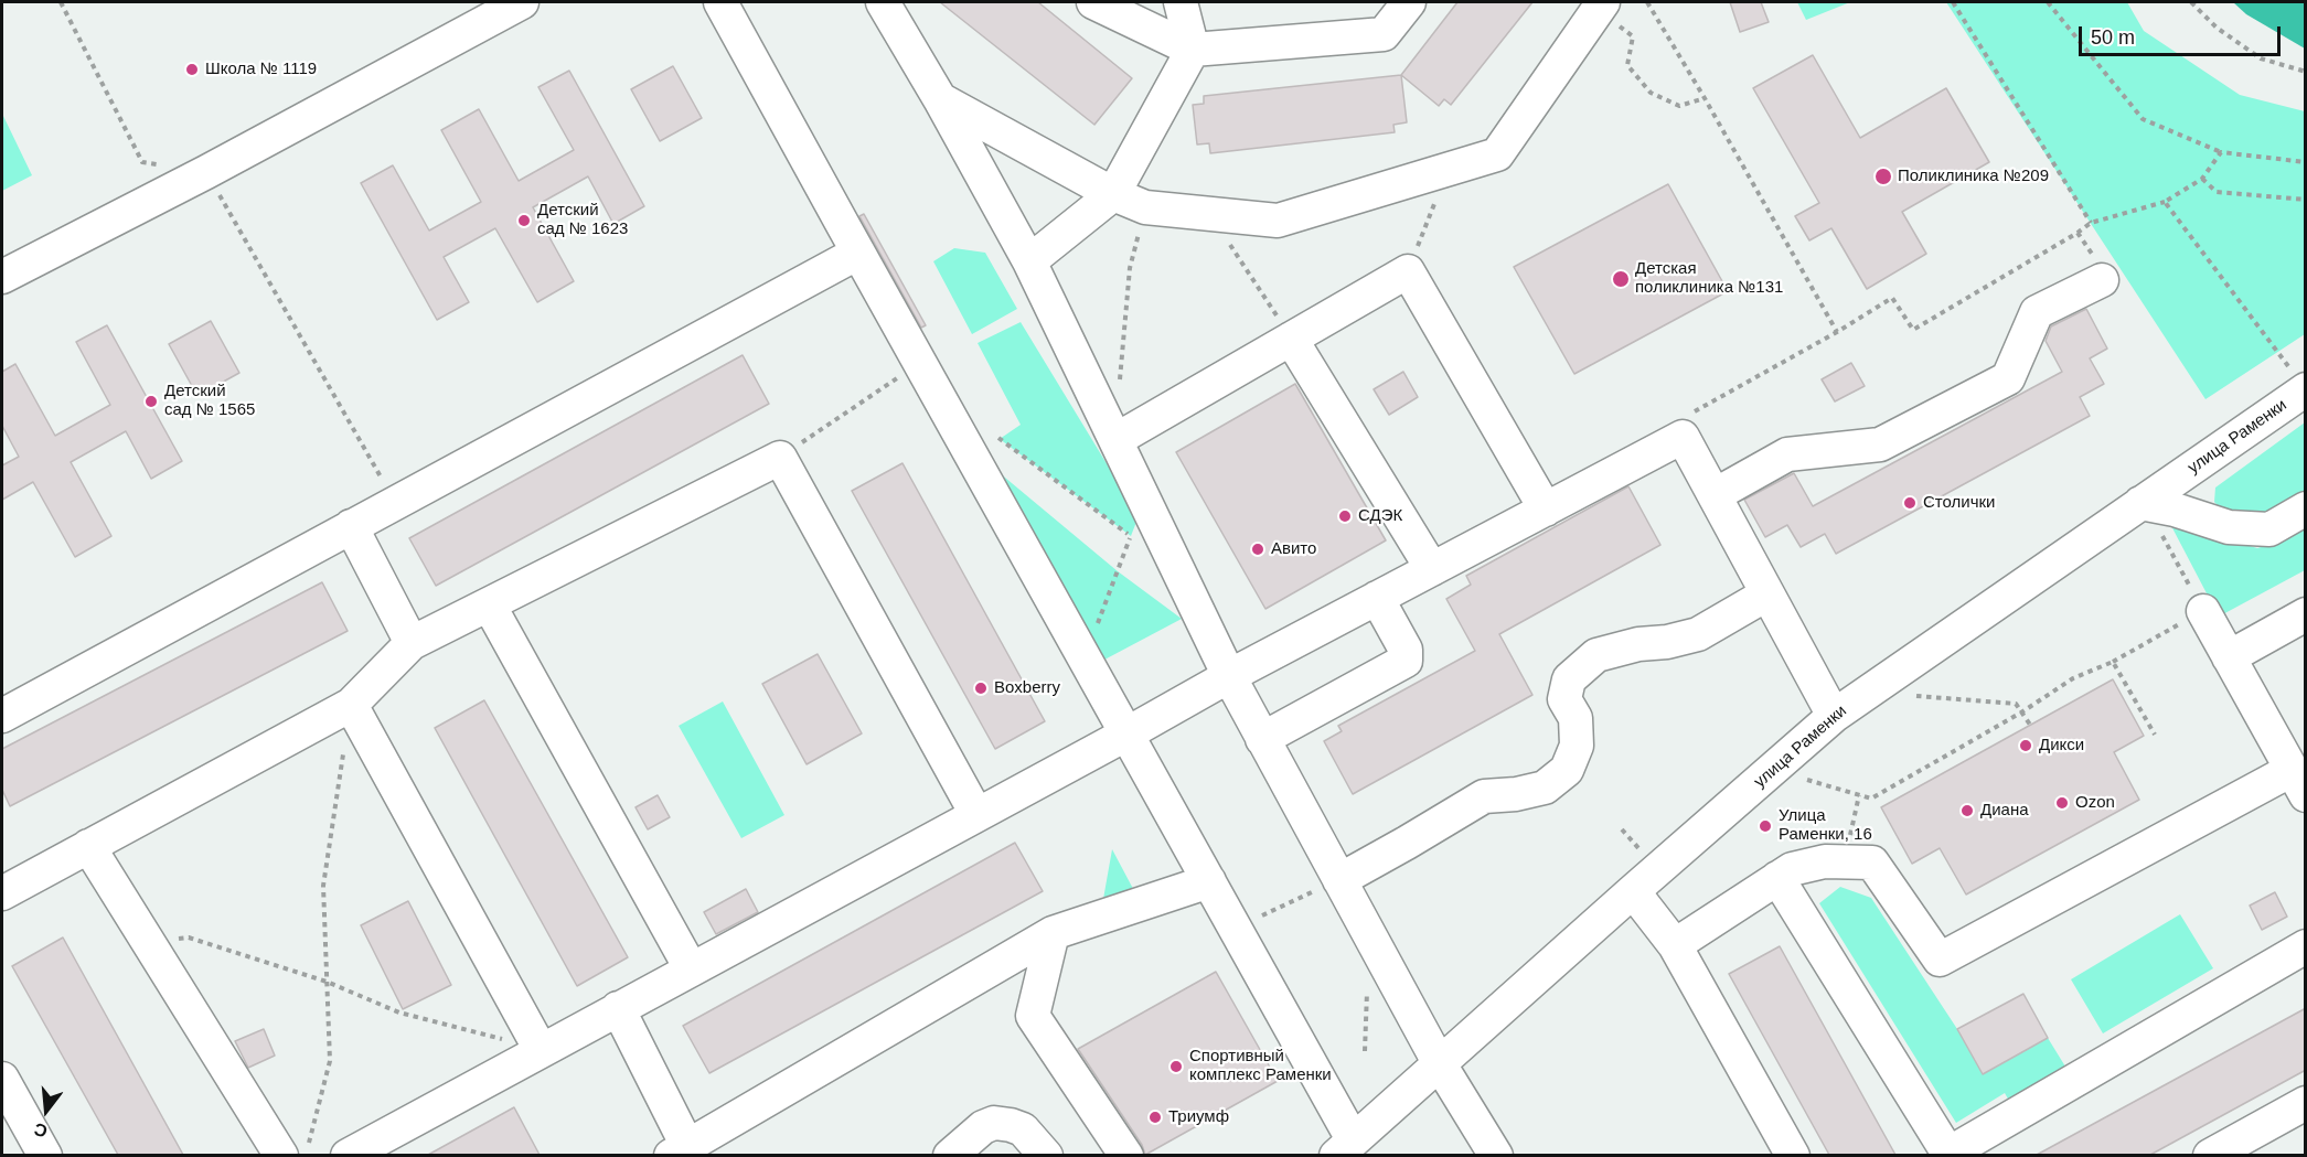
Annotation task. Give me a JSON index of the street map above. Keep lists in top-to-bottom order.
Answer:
{
  "streets": {
    "street": ["улица Раменки"]
  },
  "places": [
    "Школа № 1119",
    "Поликлиника №209",
    "Детский сад № 1623",
    "Детская поликлиника №131",
    "Детский сад № 1565",
    "Столички",
    "СДЭК",
    "Авито",
    "Boxberry",
    "Дикси",
    "Ozon",
    "Диана",
    "Улица Раменки, 16",
    "Спортивный комплекс Раменки",
    "Триумф"
  ],
  "scale_bar": "50 m",
  "north": "bottom"
}
